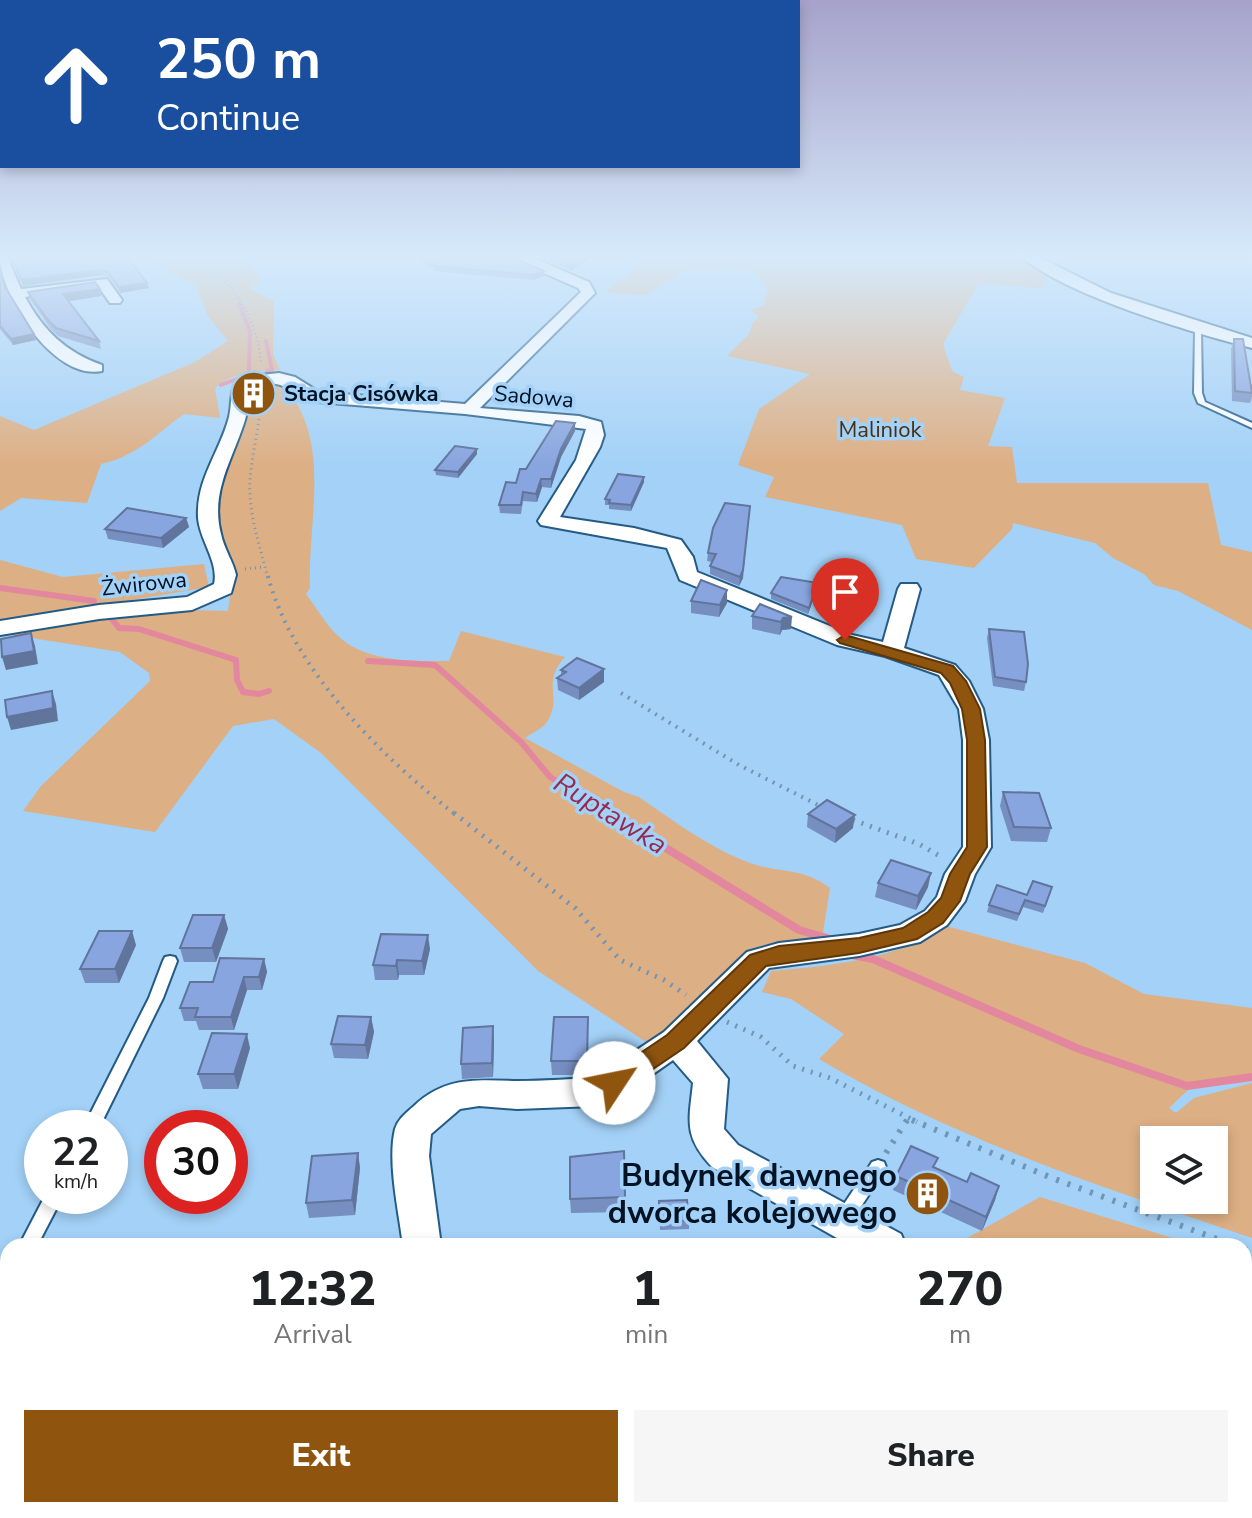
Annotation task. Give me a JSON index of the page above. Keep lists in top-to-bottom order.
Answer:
{
  "streets": {
    "street": ["Sadowa", "Żwirowa"]
  },
  "water": ["Ruptawka"],
  "parks": ["Maliniok"],
  "places": {
    "building": ["Stacja Cisówka", "Budynek dawnego dworca kolejowego"]
  },
  "page": {
    "turn": ["250 m", "Continue"],
    "speed": "22 km/h",
    "limit": "30",
    "eta": [
      "12:32",
      "Arrival",
      "1",
      "min",
      "270",
      "m"
    ],
    "buttons": ["Exit", "Share"]
  }
}
